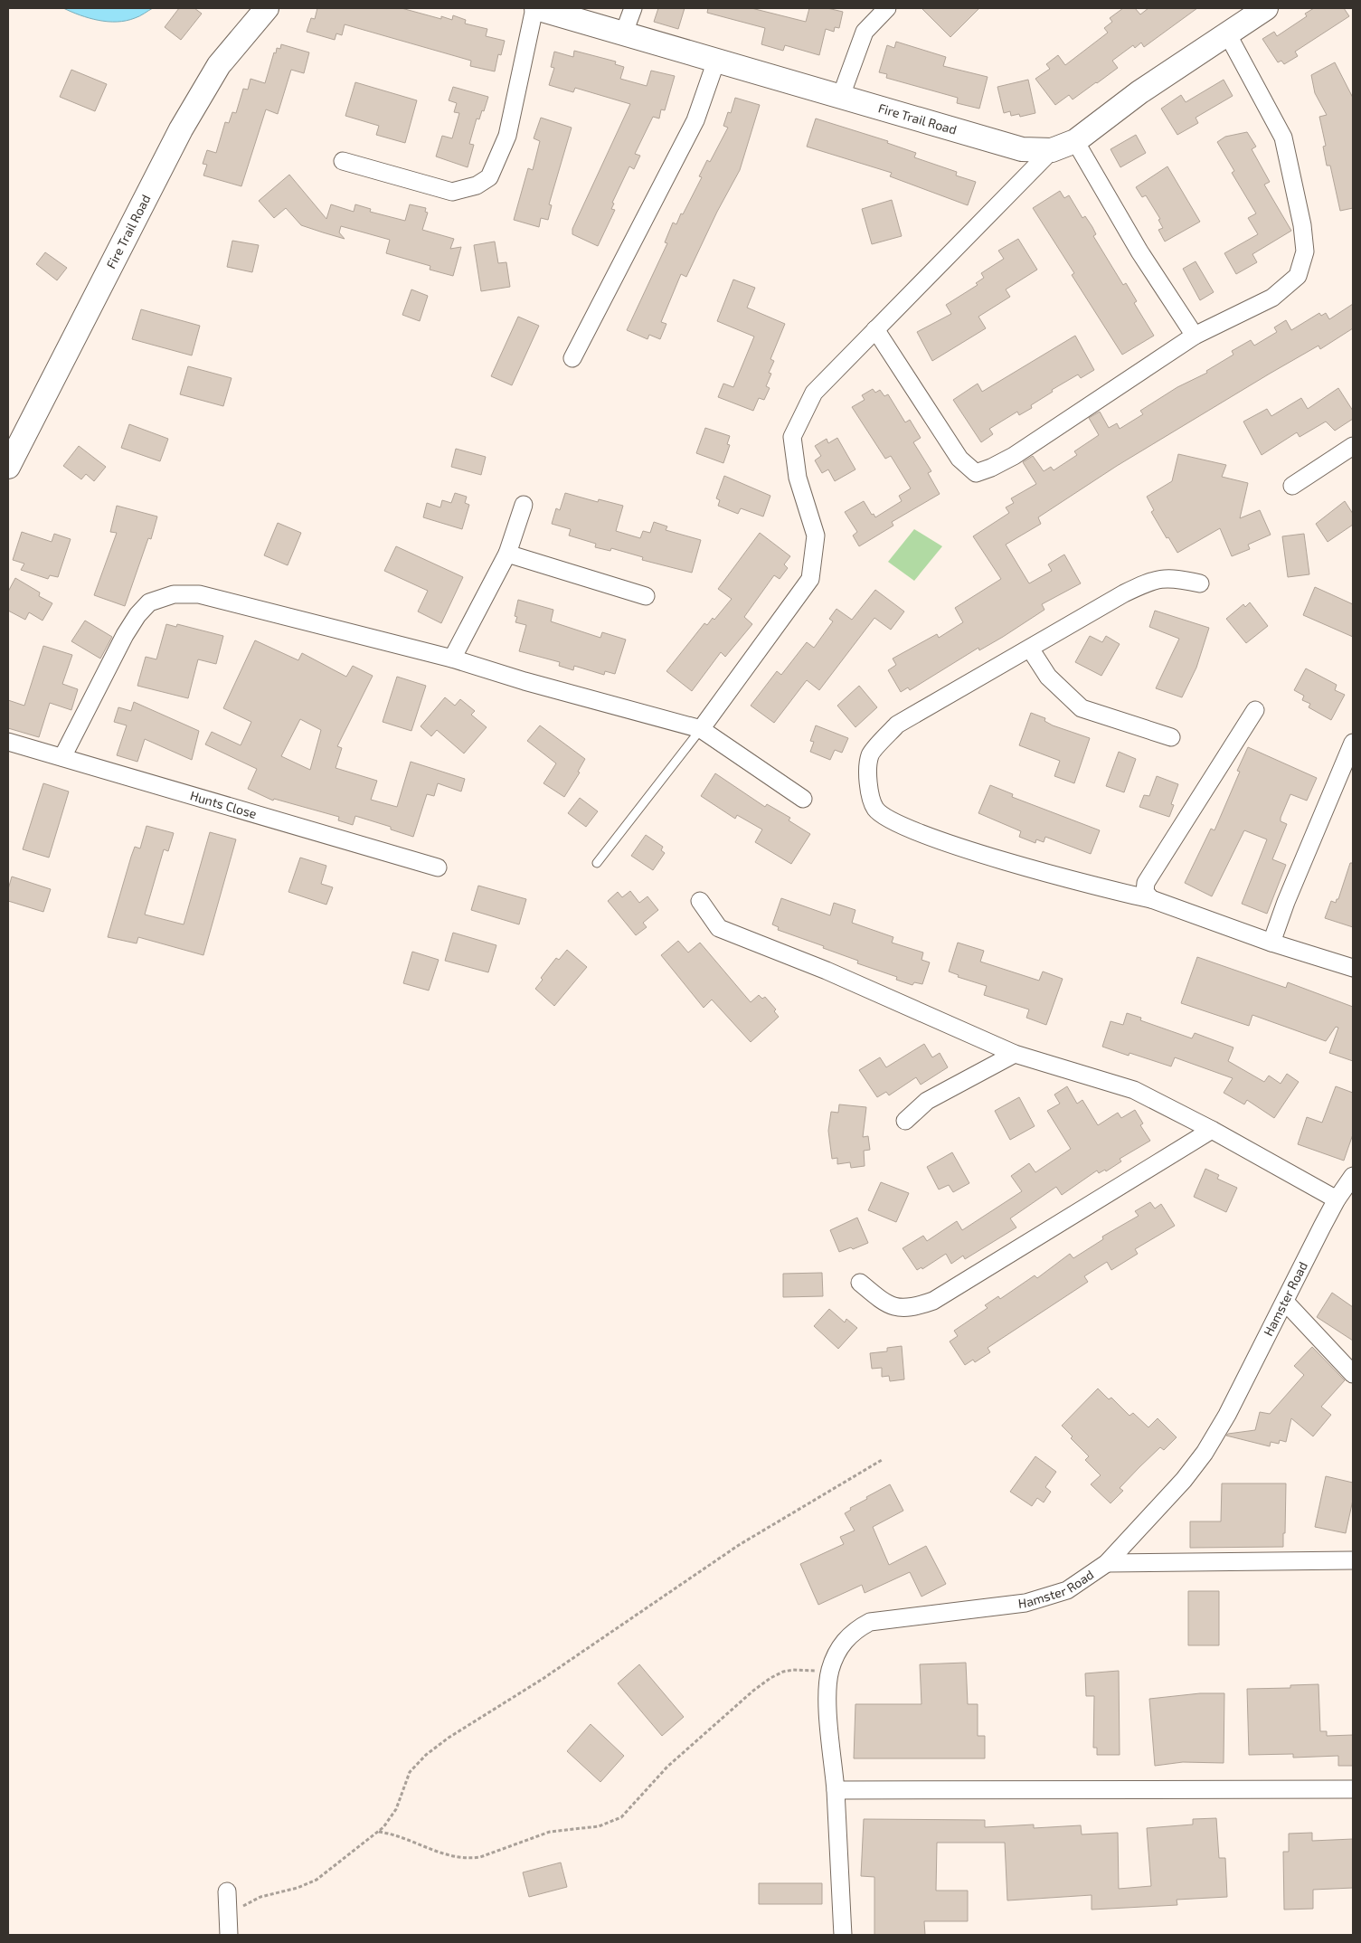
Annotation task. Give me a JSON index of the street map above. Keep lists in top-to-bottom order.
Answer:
{
  "streets": {
    "street": ["Fire Trail Road", "Hunts Close", "Hamster Road"]
  }
}
